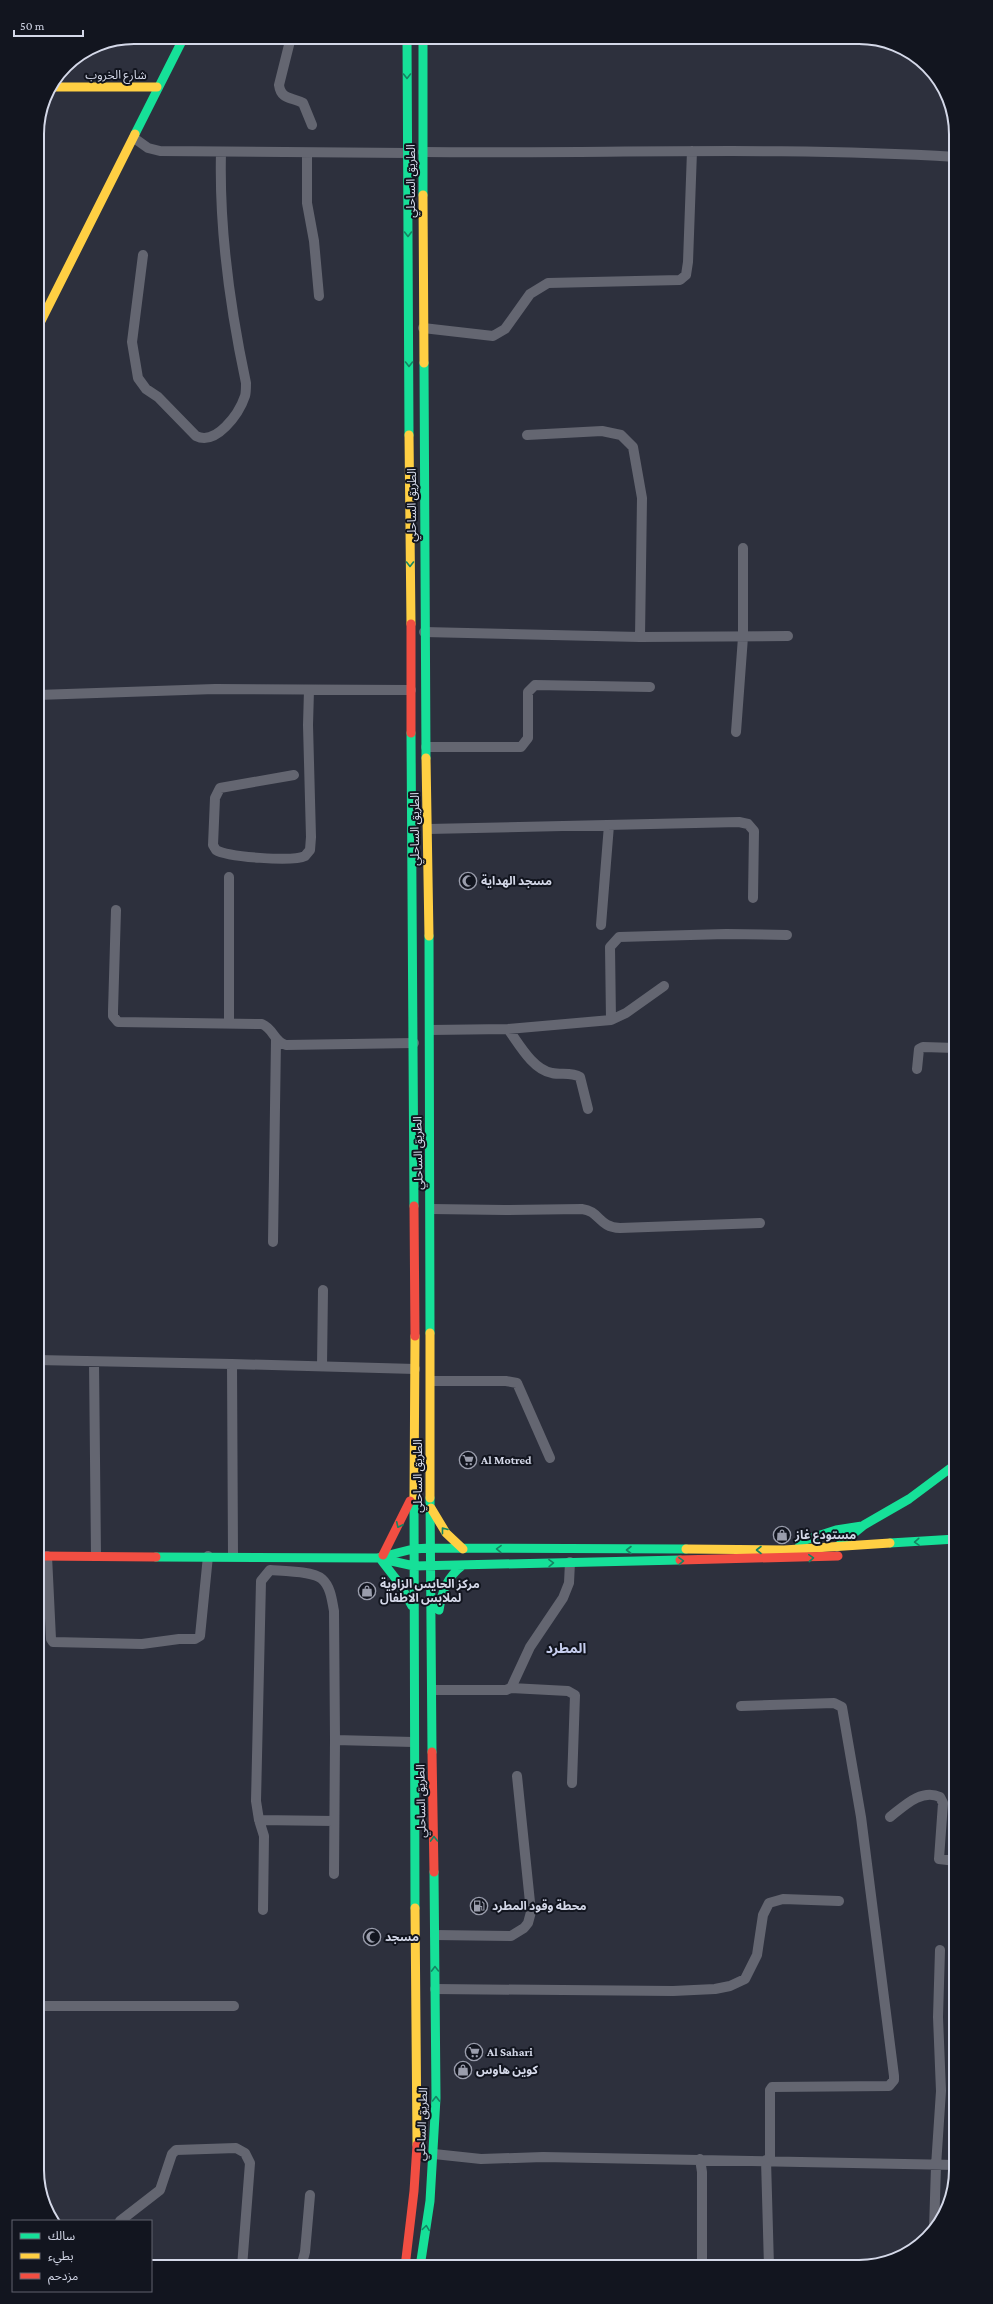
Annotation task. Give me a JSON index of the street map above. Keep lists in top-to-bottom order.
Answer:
{
  "streets": {
    "main road": ["شارع الخروب", "الطريق الساحلي"]
  },
  "districts": ["المطرد"],
  "places": {
    "mosque": ["مسجد الهداية", "مسجد"],
    "supermarket": ["Al Motred", "Al Sahari"],
    "shop": ["مستودع غاز", "مركز الحايس الزاوية لملابس الاطفال", "كوين هاوس"],
    "fuel station": ["محطة وقود المطرد"]
  },
  "legend": ["سالك", "بطيء", "مزدحم"],
  "scale_bar": "50 m"
}
